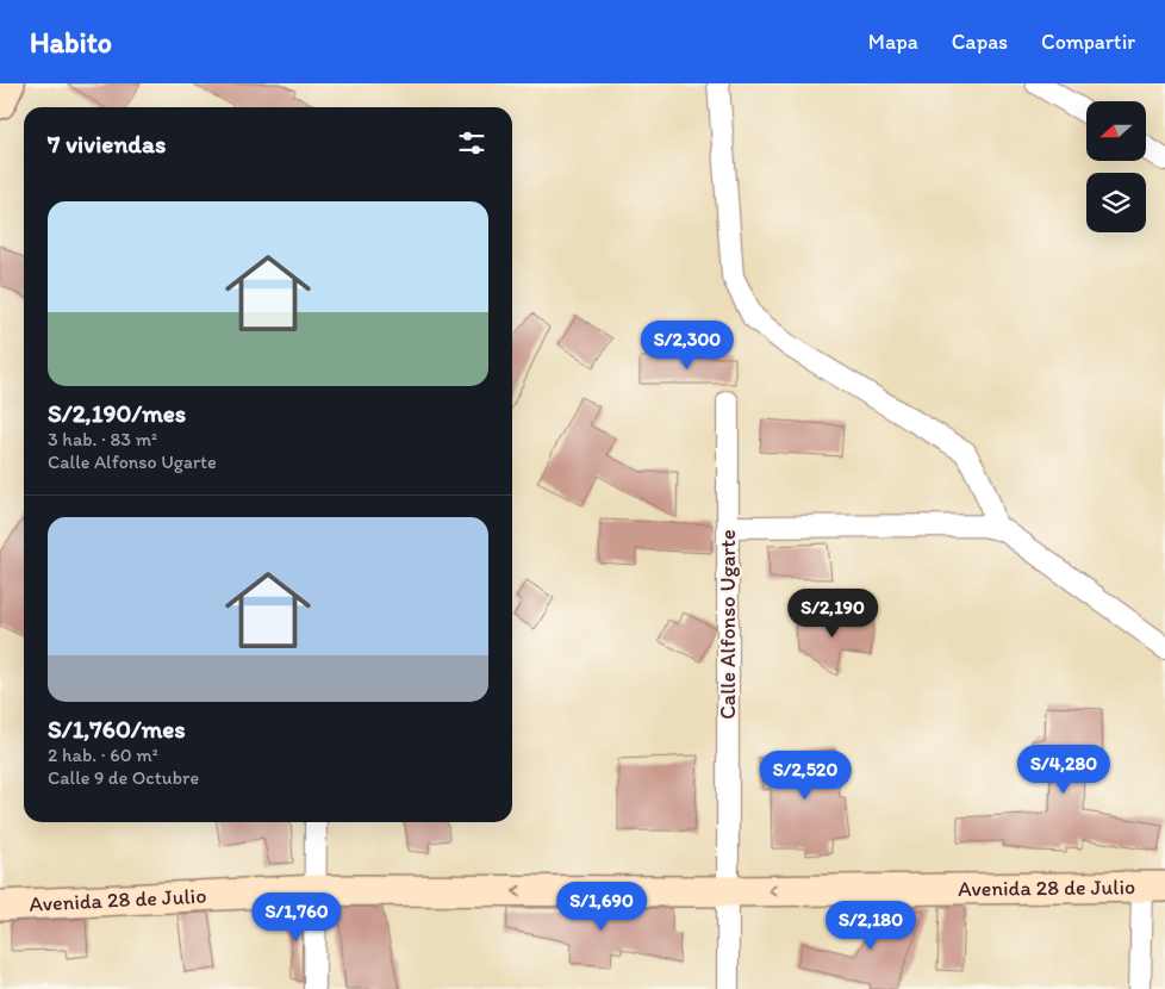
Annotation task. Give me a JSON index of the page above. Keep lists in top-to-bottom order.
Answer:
{
  "streets": {
    "main road": ["Avenida 28 de Julio"],
    "street": ["Calle Alfonso Ugarte"]
  },
  "crossings": [
    ["Calle Alfonso Ugarte", "Avenida 28 de Julio"]
  ],
  "one_way": ["Avenida 28 de Julio"],
  "north": "left",
  "page": {
    "header": "Habito",
    "nav": ["Mapa", "Capas", "Compartir"],
    "heading": "7 viviendas",
    "list": [
      {
        "name": "S/2,190/mes",
        "note": "3 hab. · 83 m² · Calle Alfonso Ugarte"
      },
      {
        "name": "S/1,760/mes",
        "note": "2 hab. · 60 m² · Calle 9 de Octubre"
      }
    ],
    "price": [
      "S/2,300",
      "S/2,190",
      "S/4,280",
      "S/2,520",
      "S/1,690",
      "S/1,760",
      "S/2,180"
    ]
  }
}
